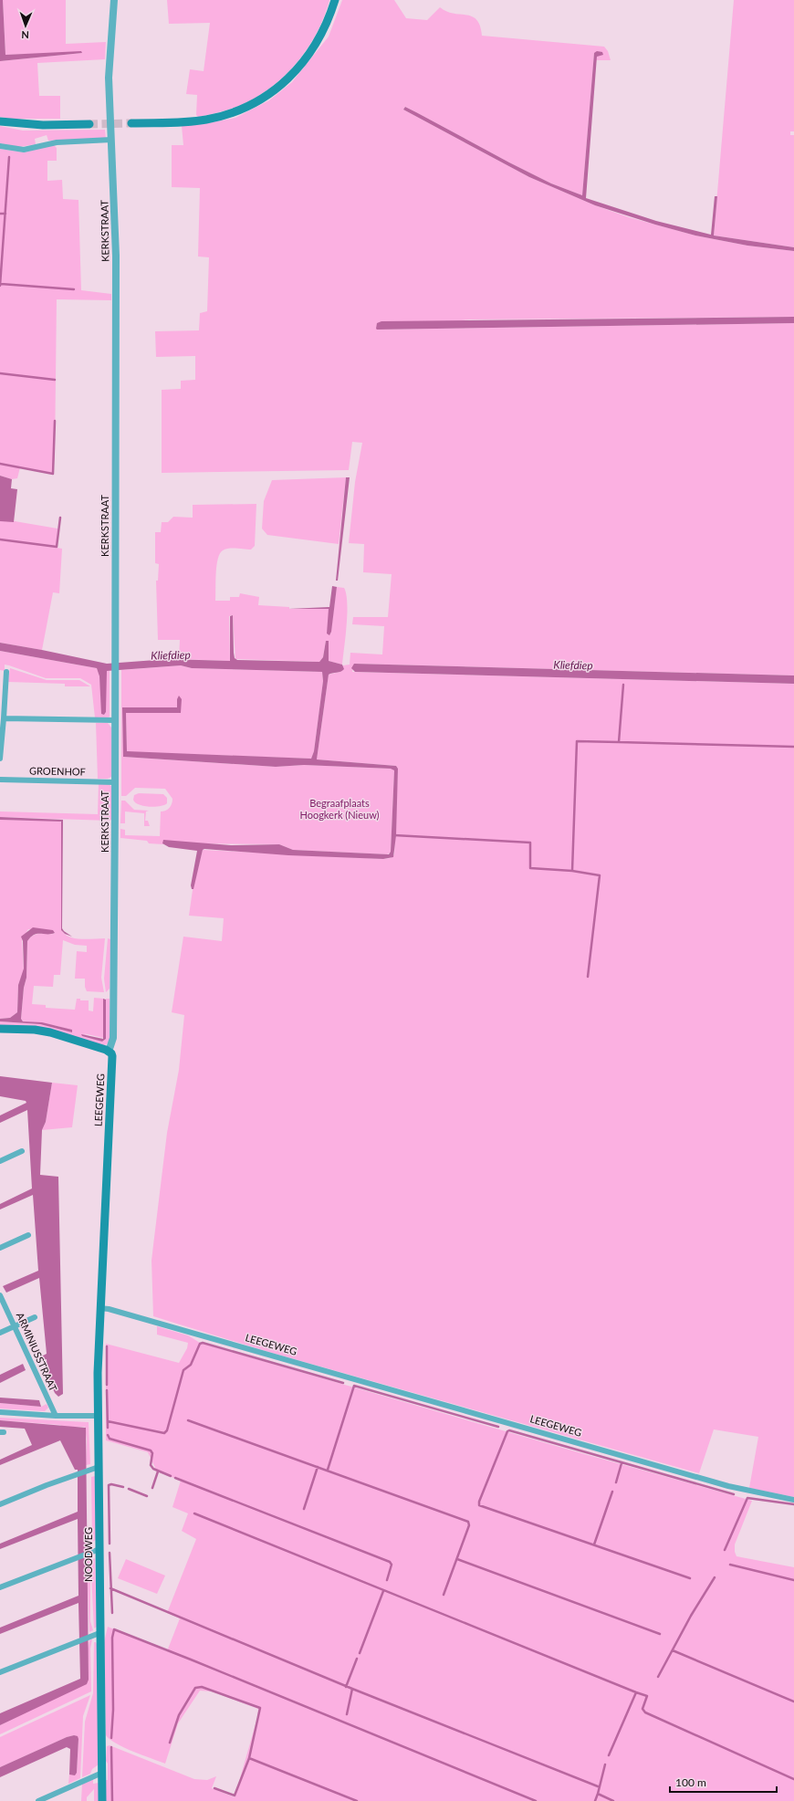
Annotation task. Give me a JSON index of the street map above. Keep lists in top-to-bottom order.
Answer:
{
  "streets": {
    "main road": ["LEEGEWEG", "NOODWEG"],
    "street": ["KERKSTRAAT", "GROENHOF", "ARMINIUSSTRAAT"]
  },
  "crossings": [
    ["KERKSTRAAT", "GROENHOF"],
    ["KERKSTRAAT", "LEEGEWEG"],
    ["LEEGEWEG", "NOODWEG"]
  ],
  "water": ["Kliefdiep"],
  "parks": ["Begraafplaats Hoogkerk (Nieuw)"],
  "scale_bar": "100 m",
  "north": "bottom"
}
